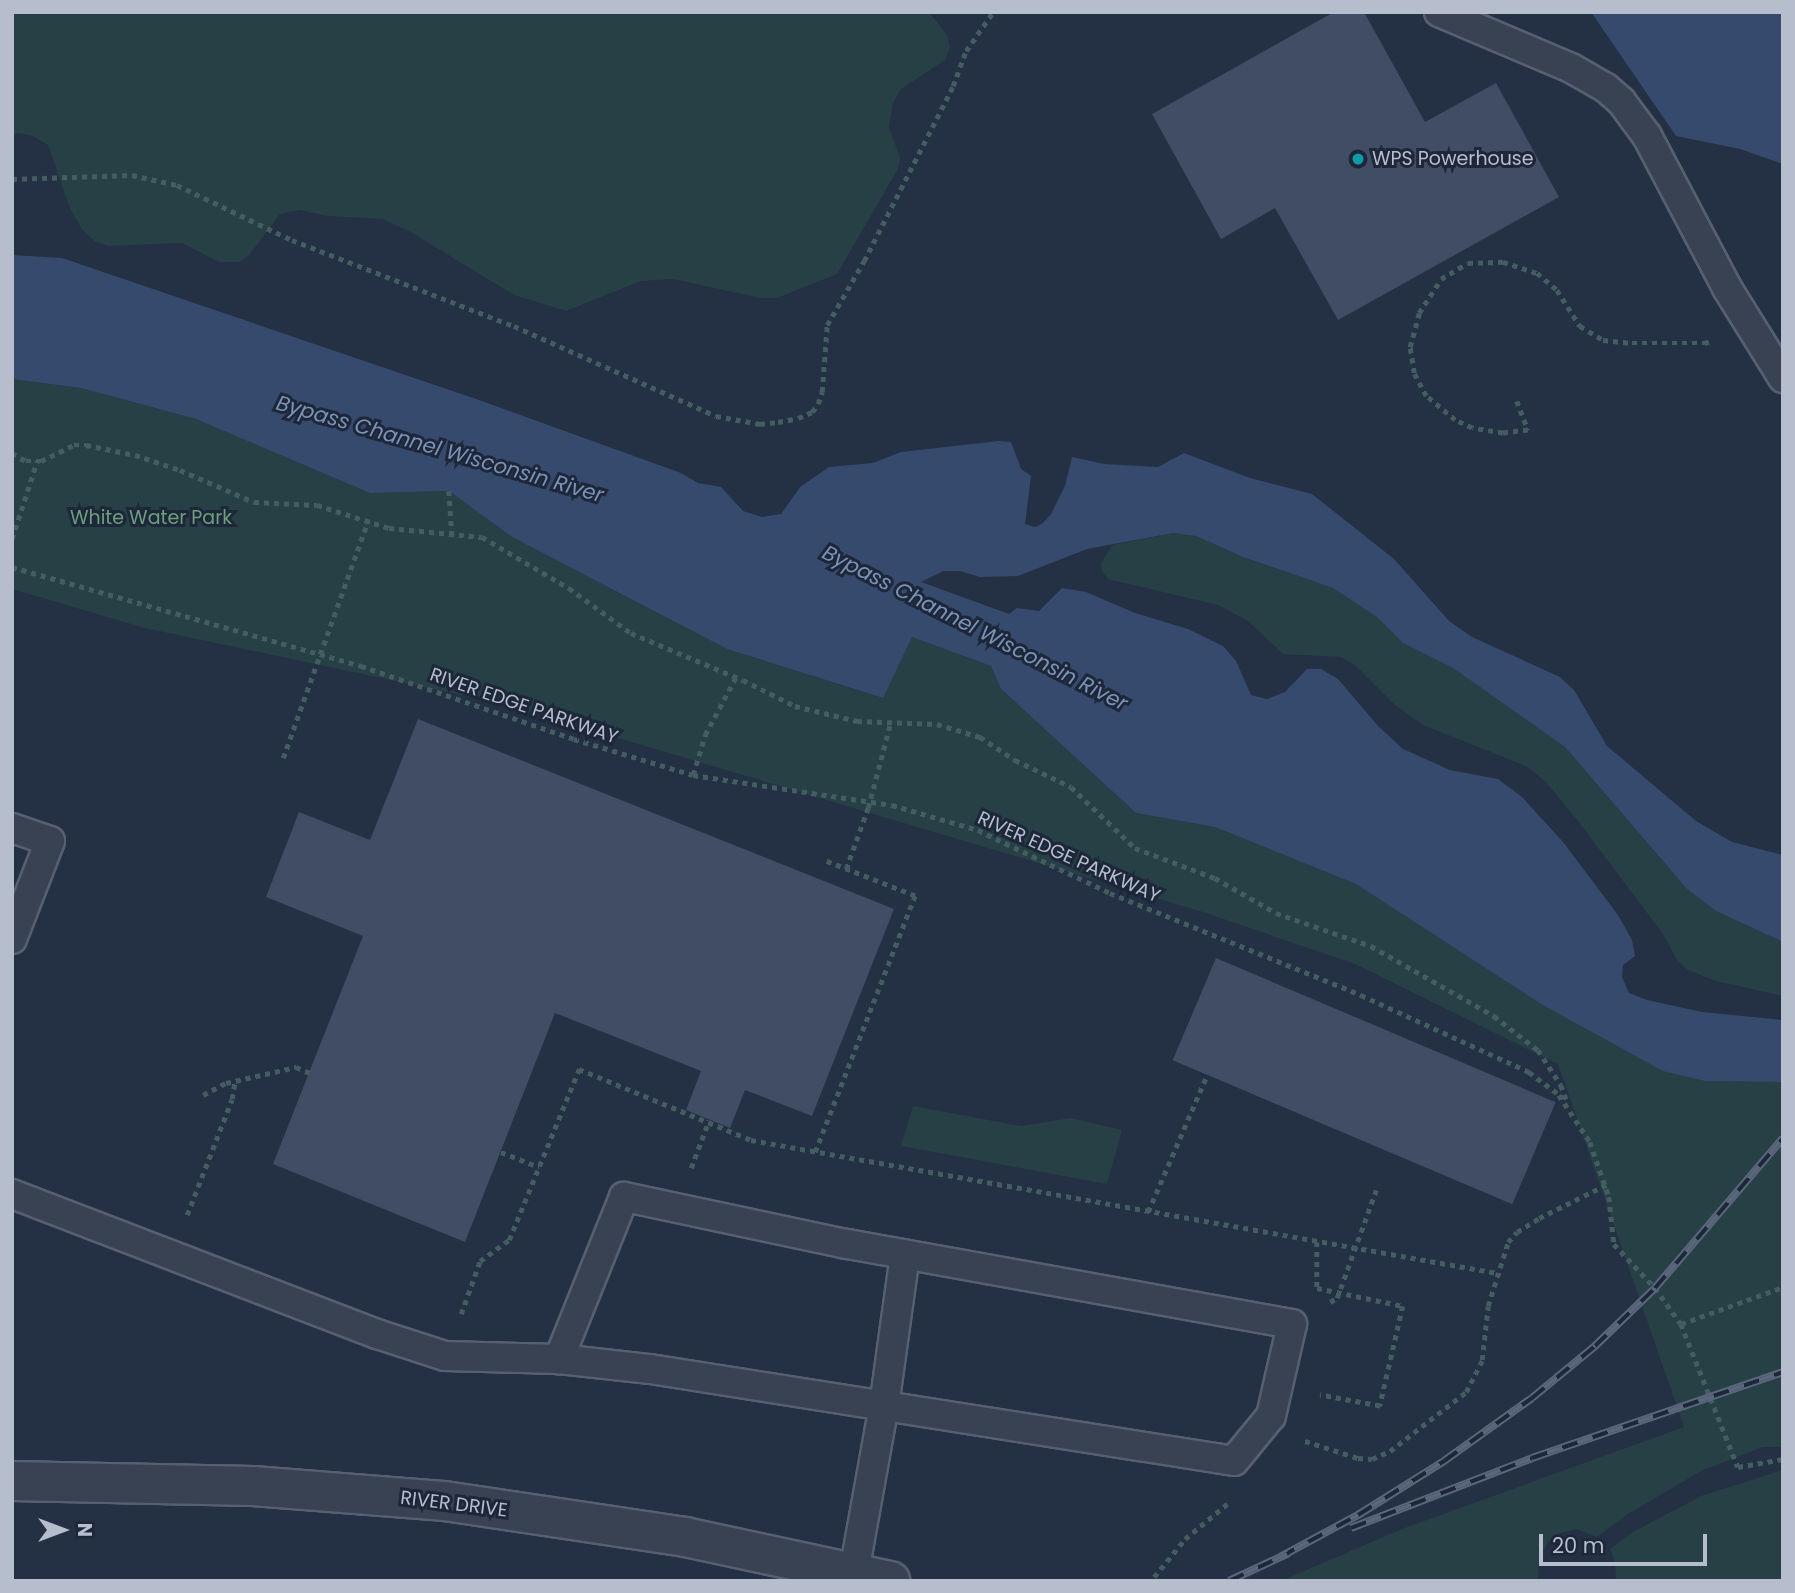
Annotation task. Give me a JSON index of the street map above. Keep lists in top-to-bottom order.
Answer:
{
  "streets": {
    "street": ["RIVER DRIVE"],
    "path": ["RIVER EDGE PARKWAY"]
  },
  "water": ["Bypass Channel Wisconsin River"],
  "parks": ["White Water Park"],
  "places": ["WPS Powerhouse"],
  "scale_bar": "20 m",
  "north": "right"
}
